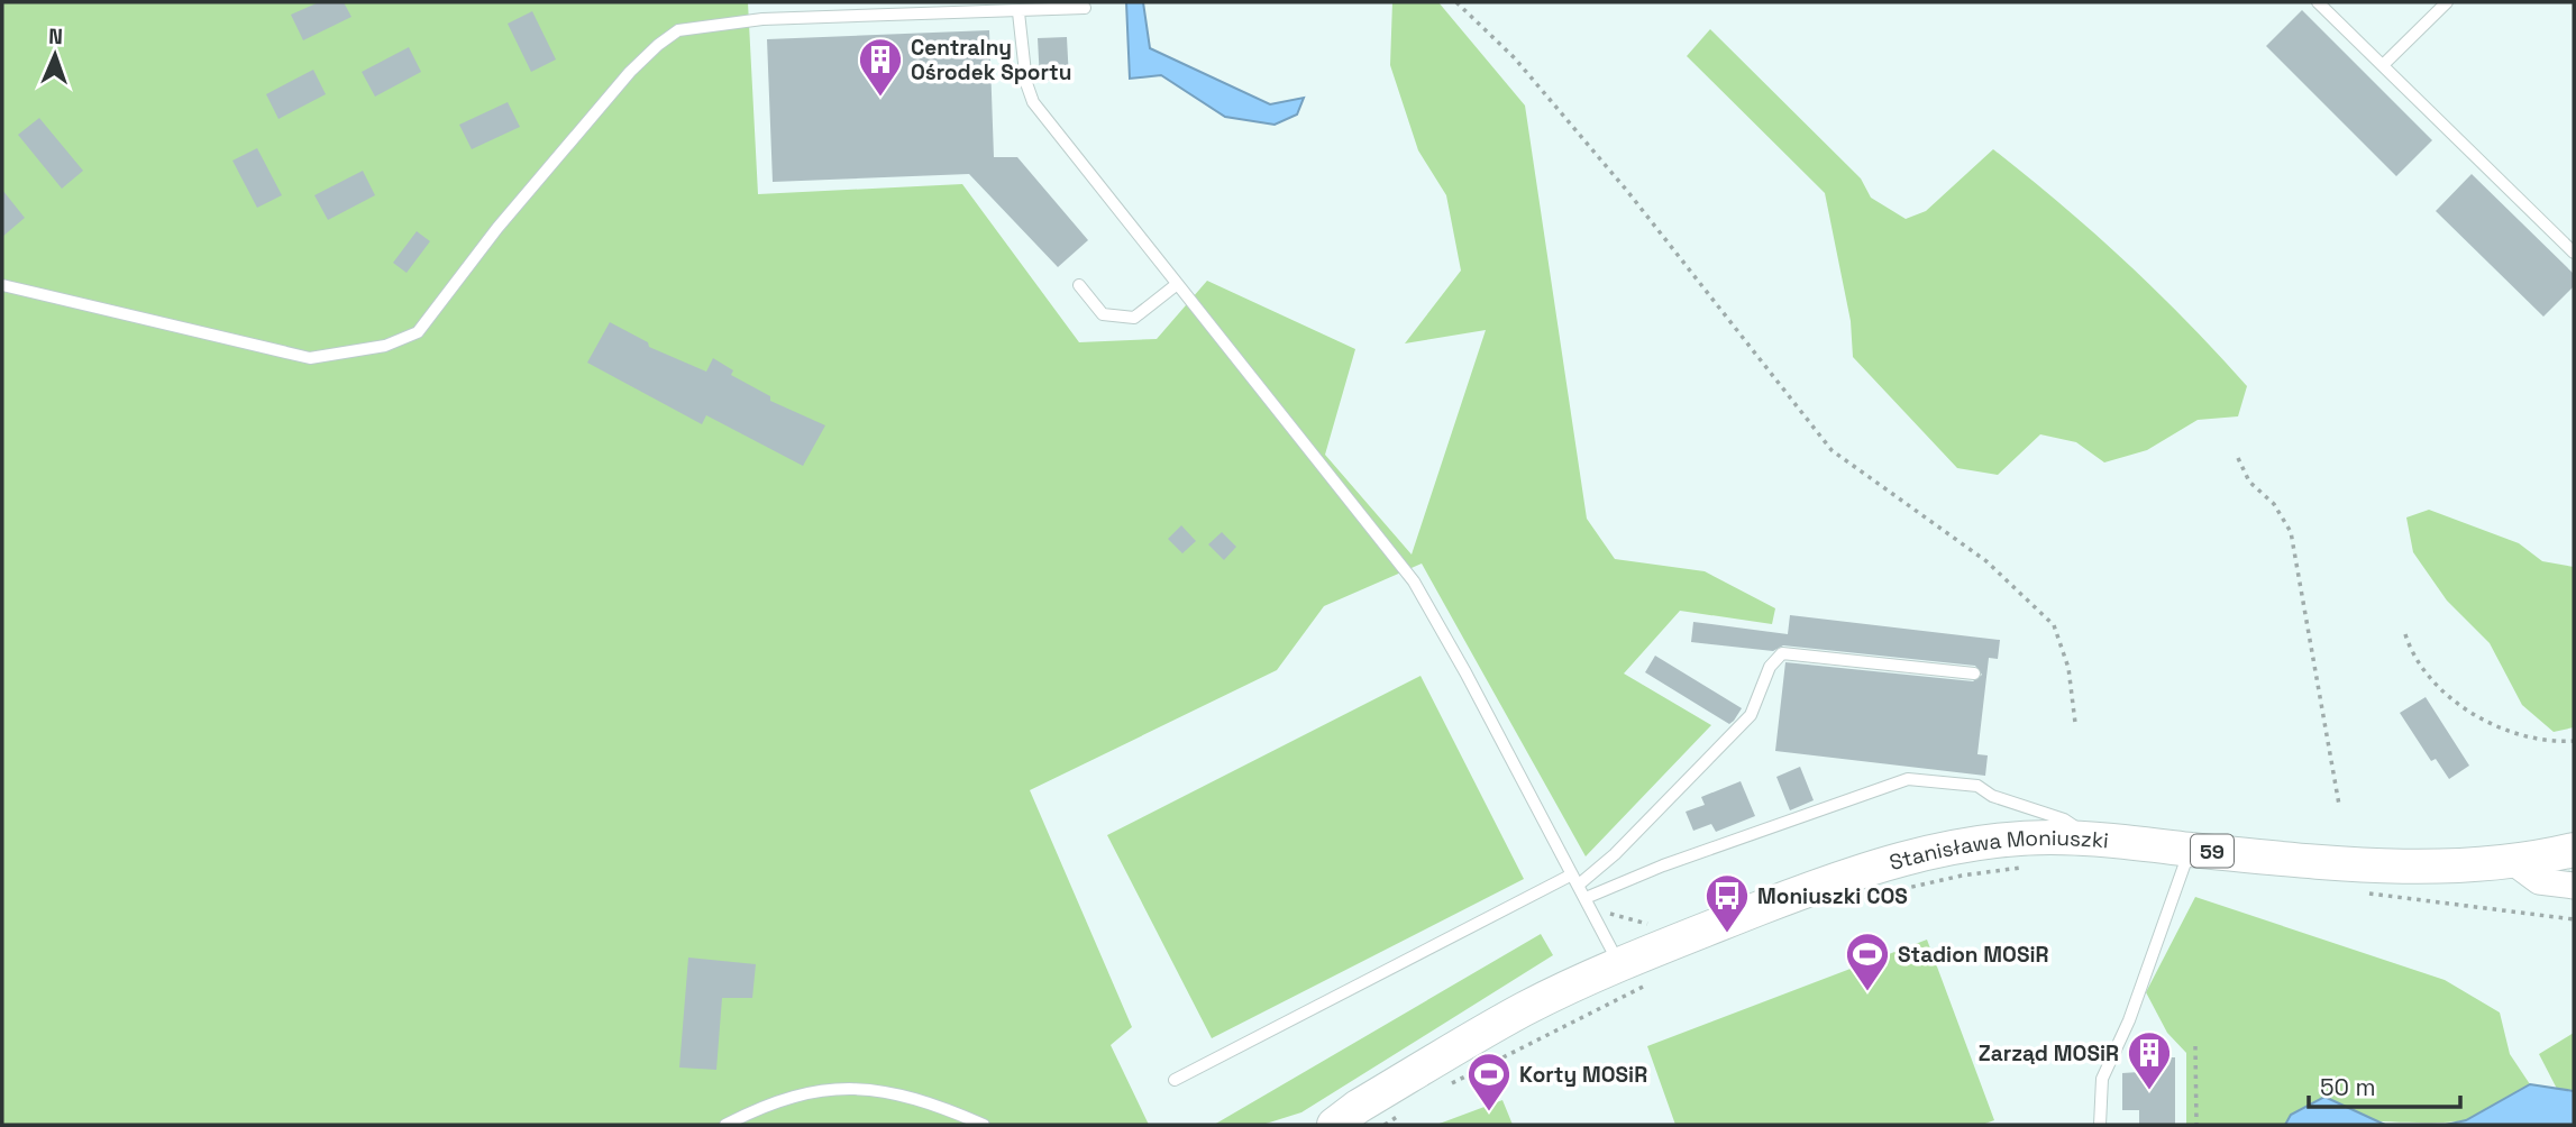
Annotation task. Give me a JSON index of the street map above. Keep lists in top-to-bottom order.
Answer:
{
  "streets": {
    "main road": ["59", "Stanisława Moniuszki"]
  },
  "crossings": [
    ["59", "Stanisława Moniuszki"]
  ],
  "places": {
    "building": ["Centralny Ośrodek Sportu", "Zarząd MOSiR"],
    "bus stop": ["Moniuszki COS"],
    "sports": ["Stadion MOSiR", "Korty MOSiR"]
  },
  "scale_bar": "50 m",
  "north": "top"
}
